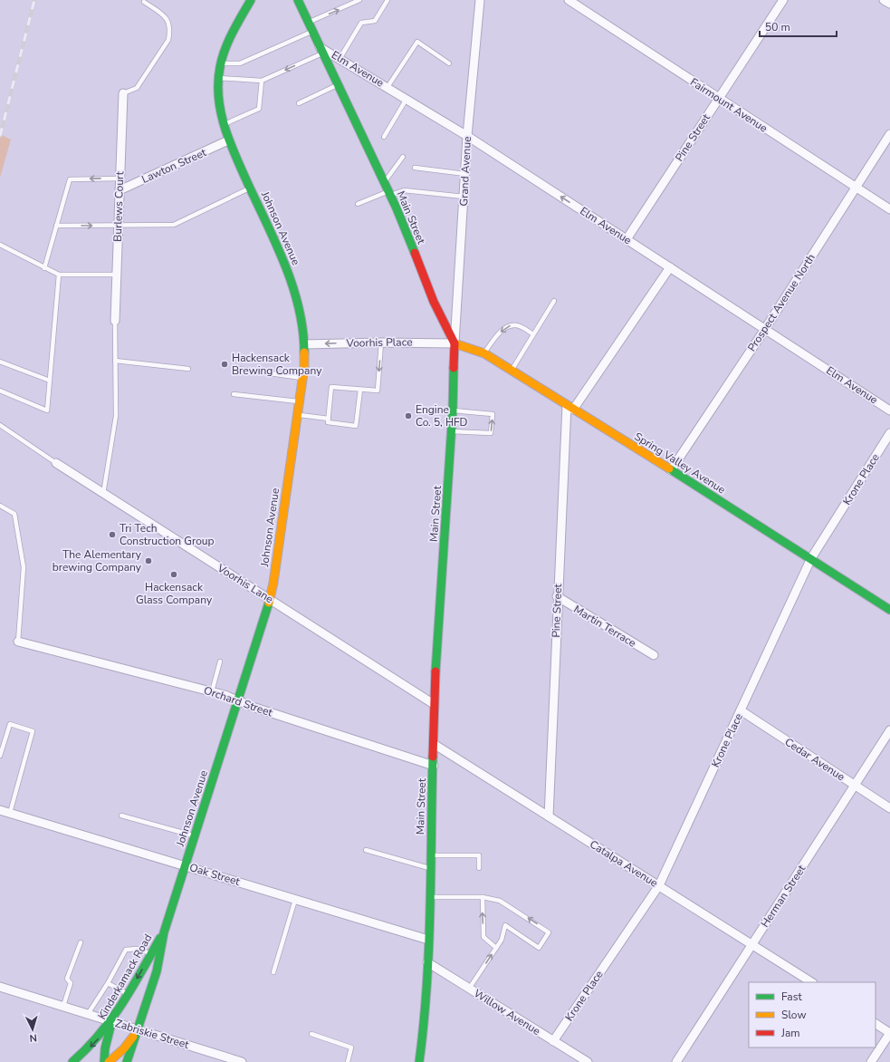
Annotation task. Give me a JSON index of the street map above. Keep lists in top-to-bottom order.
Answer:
{
  "streets": {
    "street": [
      "Elm Avenue",
      "Fairmount Avenue",
      "Pine Street",
      "Lawton Street",
      "Grand Avenue",
      "Burlews Court",
      "Main Street",
      "Johnson Avenue",
      "Prospect Avenue North",
      "Voorhis Place",
      "Spring Valley Avenue",
      "Krone Place",
      "Voorhis Lane",
      "Martin Terrace",
      "Orchard Street",
      "Cedar Avenue",
      "Catalpa Avenue",
      "Oak Street",
      "Herman Street",
      "Kinderkamack Road",
      "Willow Avenue",
      "Zabriskie Street"
    ]
  },
  "crossings": [
    ["Elm Avenue", "Pine Street"],
    ["Elm Avenue", "Grand Avenue"],
    ["Elm Avenue", "Main Street"],
    ["Elm Avenue", "Prospect Avenue North"],
    ["Fairmount Avenue", "Pine Street"],
    ["Fairmount Avenue", "Prospect Avenue North"],
    ["Pine Street", "Spring Valley Avenue"],
    ["Pine Street", "Martin Terrace"],
    ["Pine Street", "Catalpa Avenue"],
    ["Lawton Street", "Burlews Court"],
    ["Lawton Street", "Johnson Avenue"],
    ["Grand Avenue", "Main Street"],
    ["Grand Avenue", "Voorhis Place"],
    ["Grand Avenue", "Spring Valley Avenue"],
    ["Main Street", "Voorhis Place"],
    ["Main Street", "Spring Valley Avenue"],
    ["Main Street", "Voorhis Lane"],
    ["Main Street", "Orchard Street"],
    ["Main Street", "Catalpa Avenue"],
    ["Main Street", "Oak Street"],
    ["Main Street", "Willow Avenue"],
    ["Johnson Avenue", "Voorhis Place"],
    ["Johnson Avenue", "Voorhis Lane"],
    ["Johnson Avenue", "Orchard Street"],
    ["Johnson Avenue", "Oak Street"],
    ["Johnson Avenue", "Kinderkamack Road"],
    ["Johnson Avenue", "Zabriskie Street"],
    ["Prospect Avenue North", "Spring Valley Avenue"],
    ["Voorhis Place", "Spring Valley Avenue"],
    ["Spring Valley Avenue", "Krone Place"],
    ["Krone Place", "Cedar Avenue"],
    ["Krone Place", "Catalpa Avenue"],
    ["Krone Place", "Willow Avenue"],
    ["Cedar Avenue", "Herman Street"],
    ["Catalpa Avenue", "Herman Street"],
    ["Kinderkamack Road", "Zabriskie Street"]
  ],
  "one_way": ["Voorhis Place"],
  "places": [
    "Hackensack Brewing Company",
    "Engine Co. 5, HFD",
    "Tri Tech Construction Group",
    "The Alementary brewing Company",
    "Hackensack Glass Company"
  ],
  "legend": ["Fast", "Slow", "Jam"],
  "scale_bar": "50 m",
  "north": "bottom"
}
